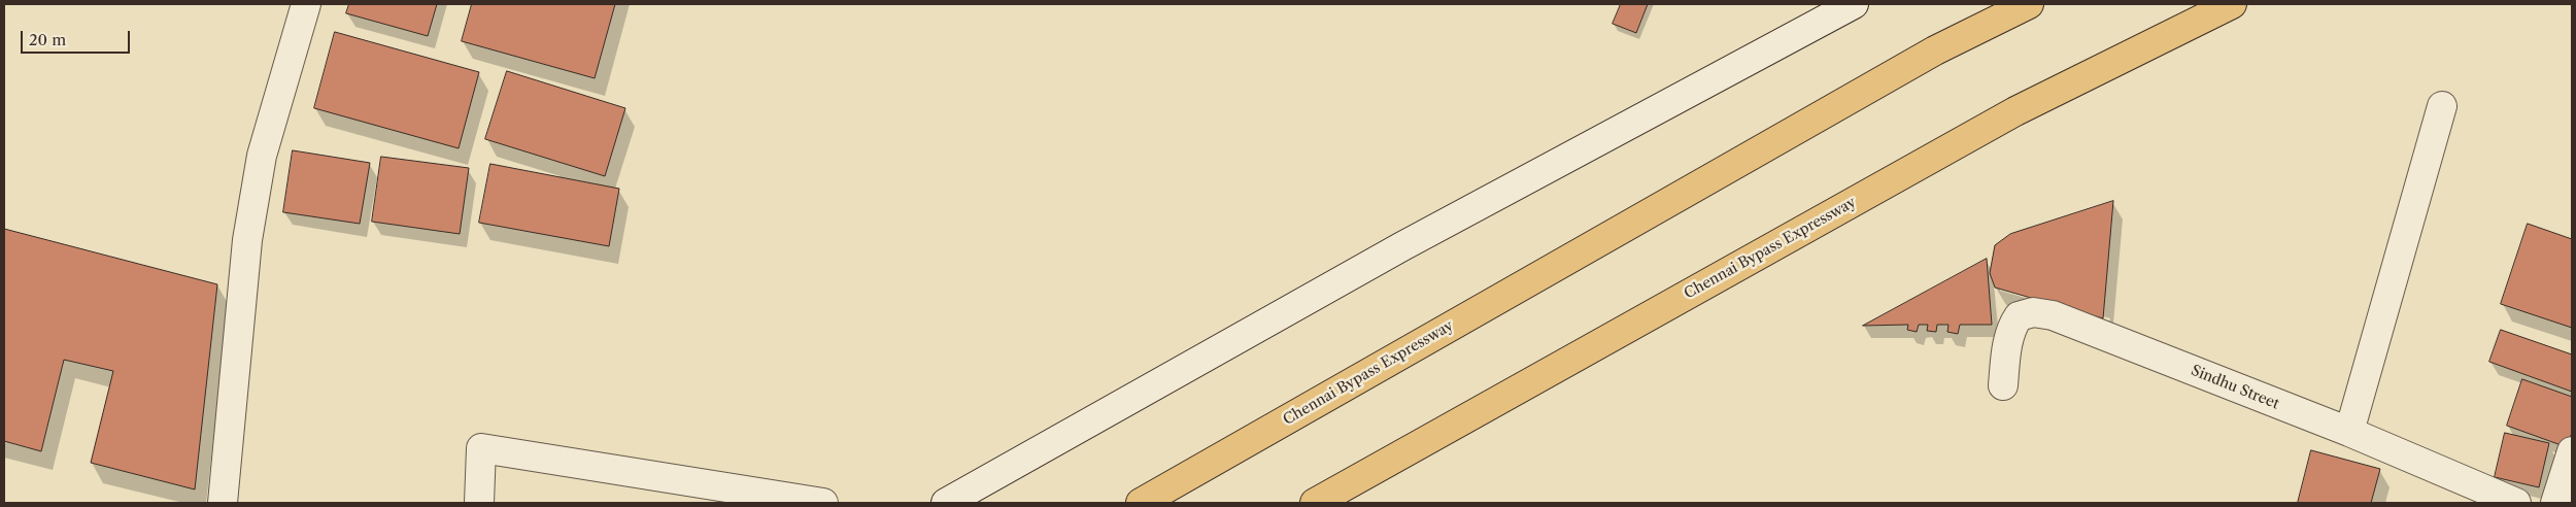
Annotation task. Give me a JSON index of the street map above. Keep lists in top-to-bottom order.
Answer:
{
  "streets": {
    "highway": ["Chennai Bypass Expressway"],
    "street": ["Sindhu Street"]
  },
  "scale_bar": "20 m"
}
